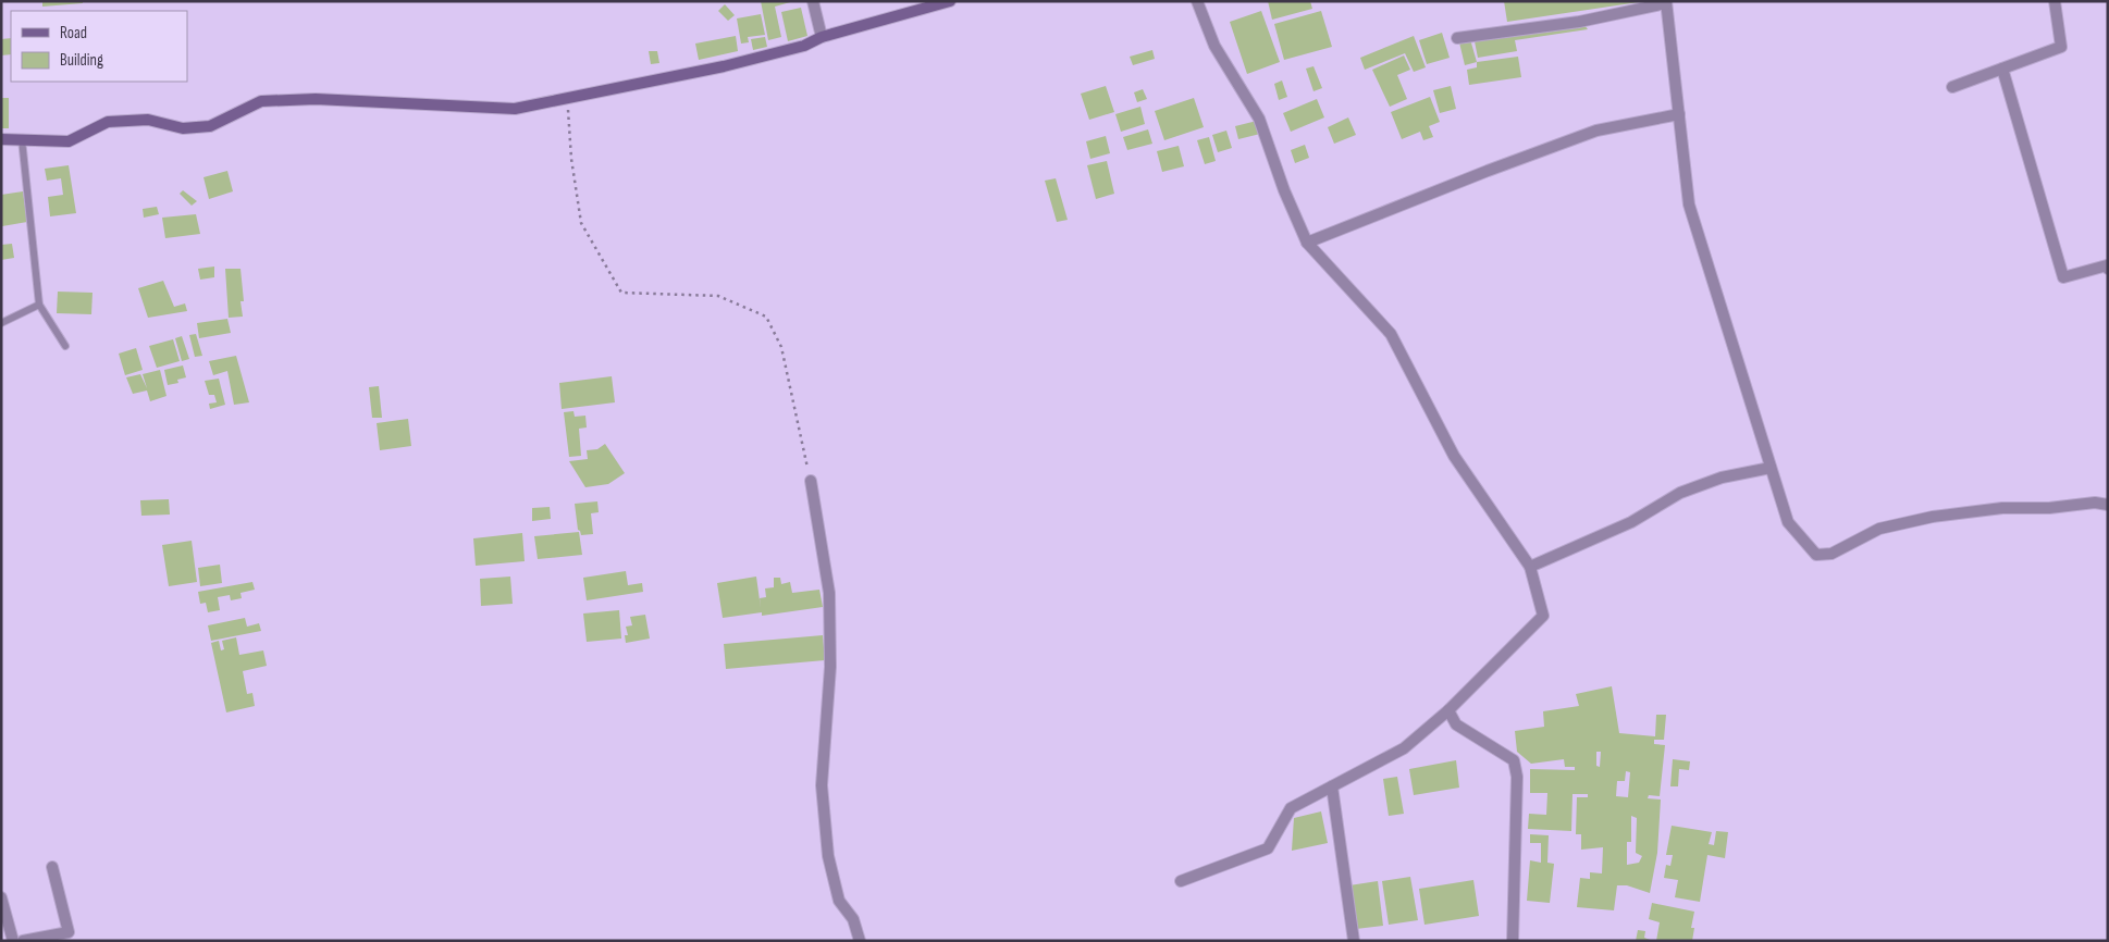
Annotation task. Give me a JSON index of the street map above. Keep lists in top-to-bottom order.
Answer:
{
  "legend": ["Road", "Building"]
}
